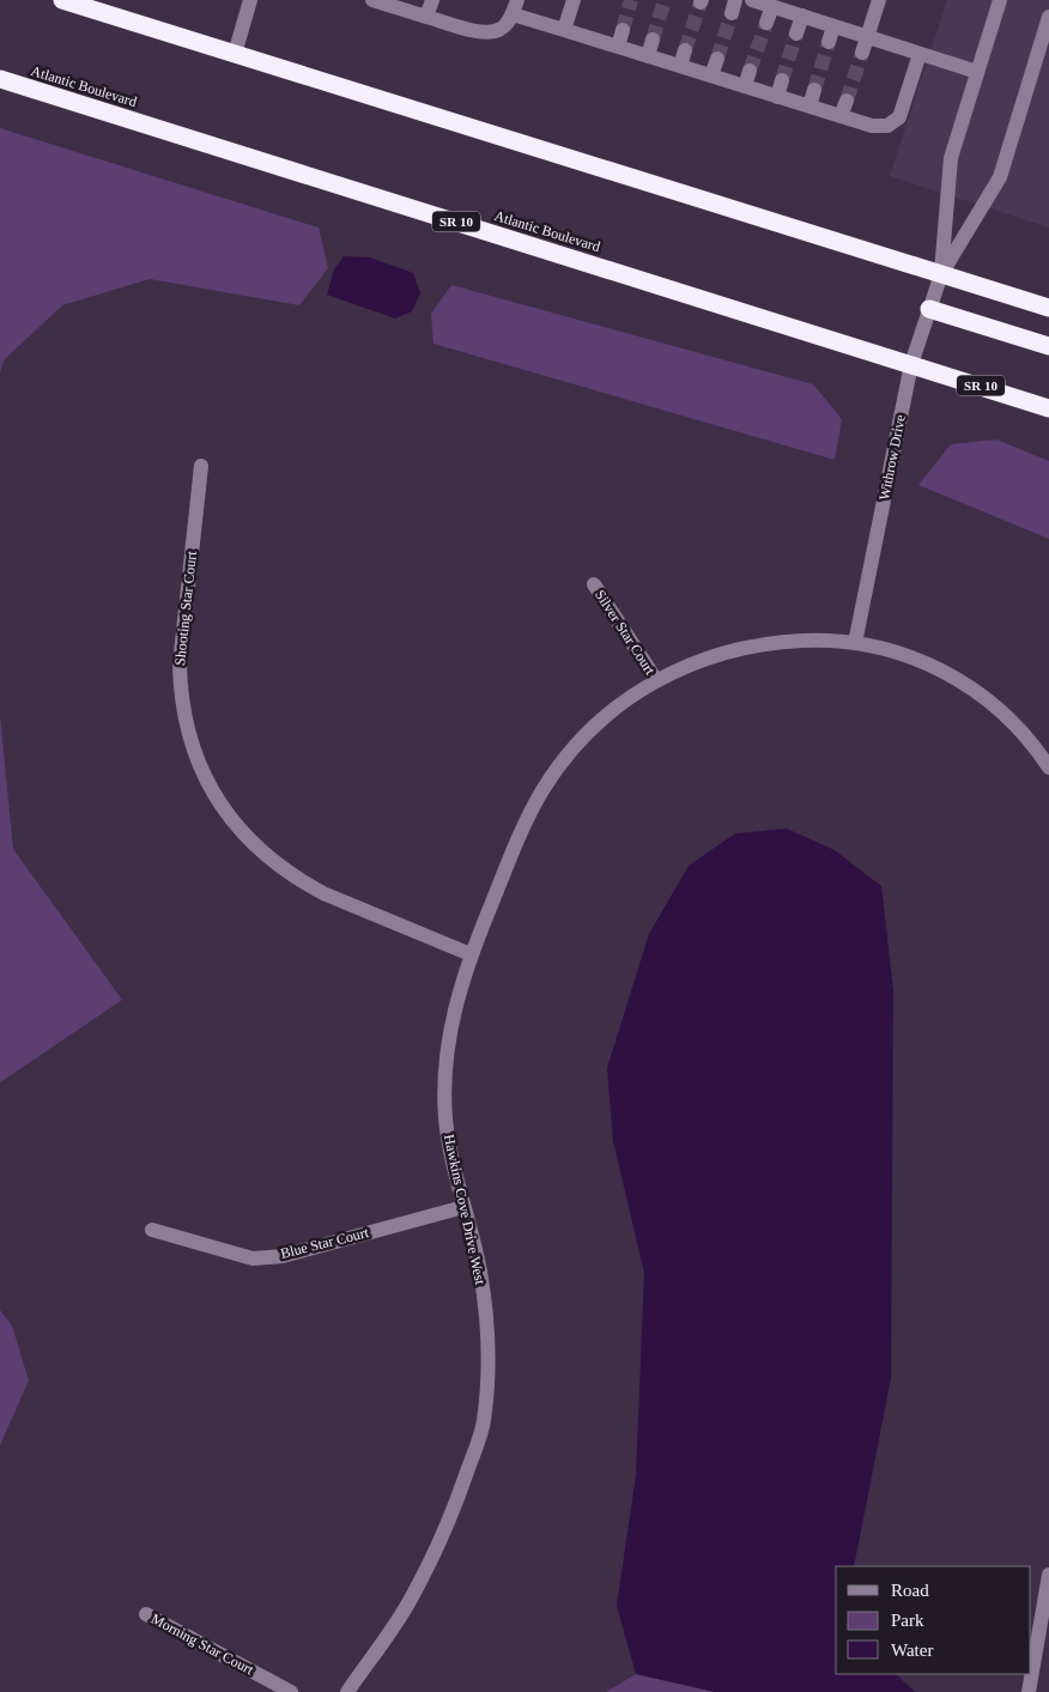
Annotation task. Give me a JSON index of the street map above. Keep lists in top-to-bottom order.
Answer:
{
  "streets": {
    "highway": ["Atlantic Boulevard", "SR 10"],
    "street": [
      "Withrow Drive",
      "Shooting Star Court",
      "Silver Star Court",
      "Hawkins Cove Drive West",
      "Blue Star Court",
      "Morning Star Court"
    ]
  },
  "crossings": [
    ["Atlantic Boulevard", "Withrow Drive"],
    ["Withrow Drive", "Hawkins Cove Drive West"],
    ["Shooting Star Court", "Hawkins Cove Drive West"],
    ["Silver Star Court", "Hawkins Cove Drive West"],
    ["Hawkins Cove Drive West", "Blue Star Court"]
  ],
  "legend": ["Road", "Park", "Water"]
}
